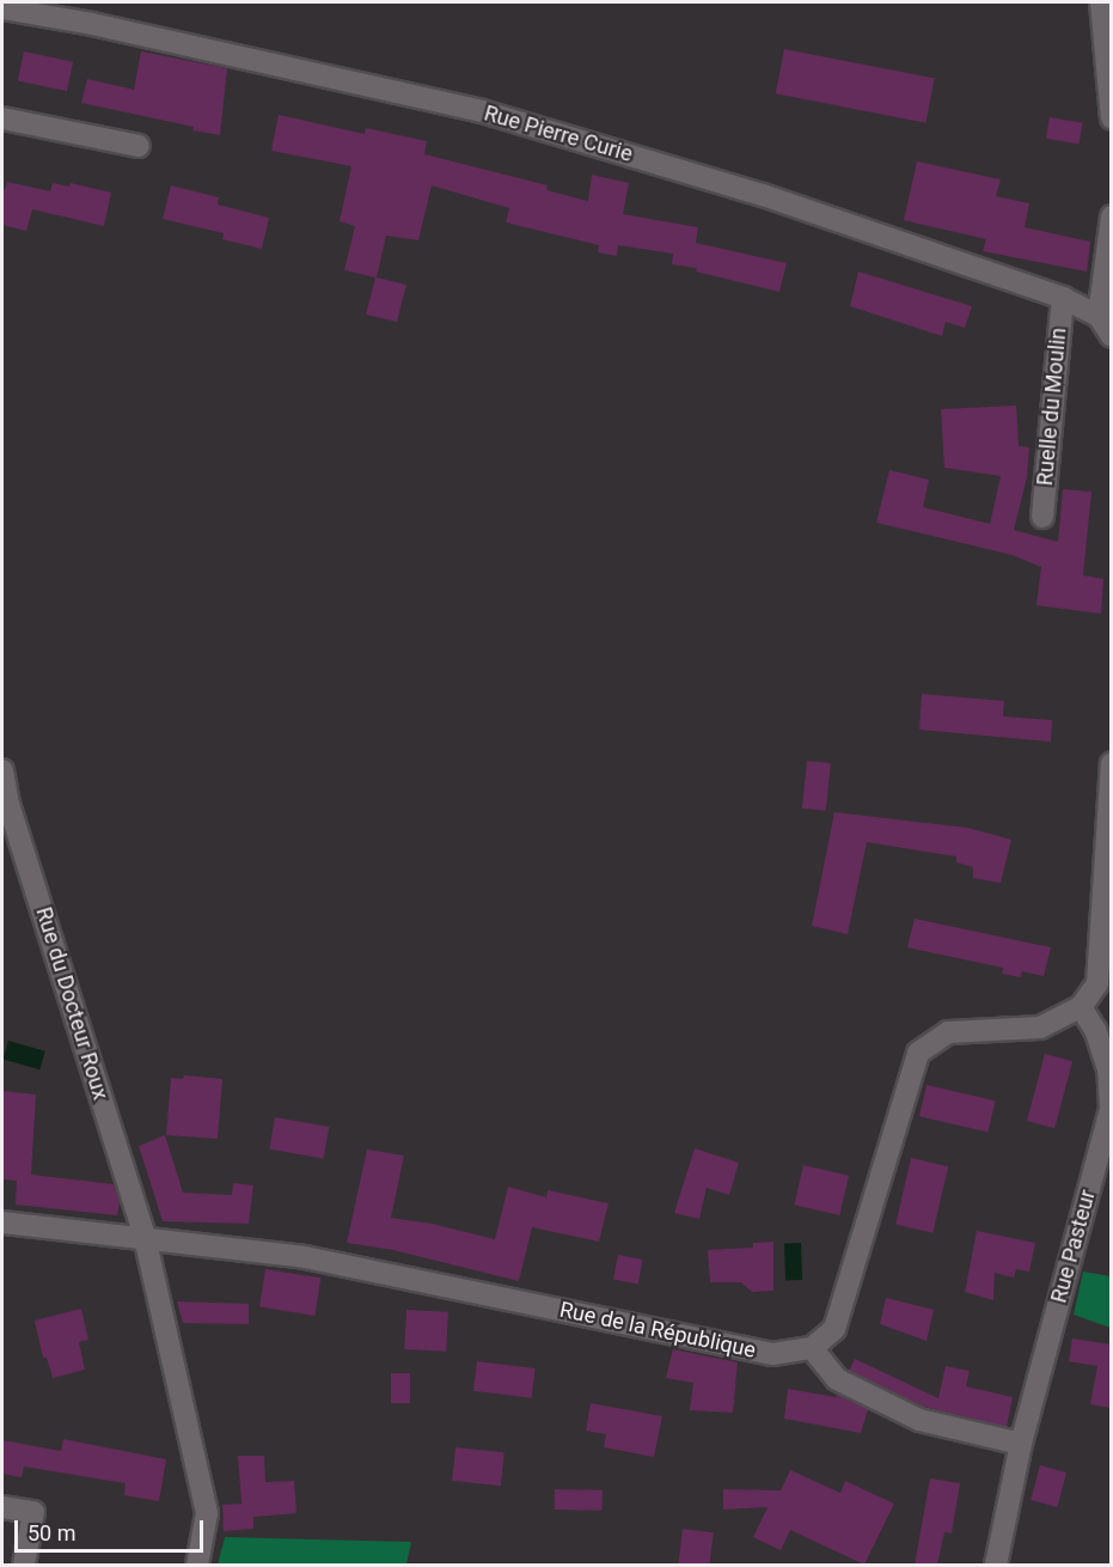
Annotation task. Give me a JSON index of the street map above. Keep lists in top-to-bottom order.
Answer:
{
  "streets": {
    "street": [
      "Rue Pierre Curie",
      "Ruelle du Moulin",
      "Rue du Docteur Roux",
      "Rue Pasteur",
      "Rue de la République"
    ]
  },
  "crossings": [
    ["Rue Pierre Curie", "Ruelle du Moulin"],
    ["Rue du Docteur Roux", "Rue de la République"]
  ],
  "scale_bar": "50 m"
}
